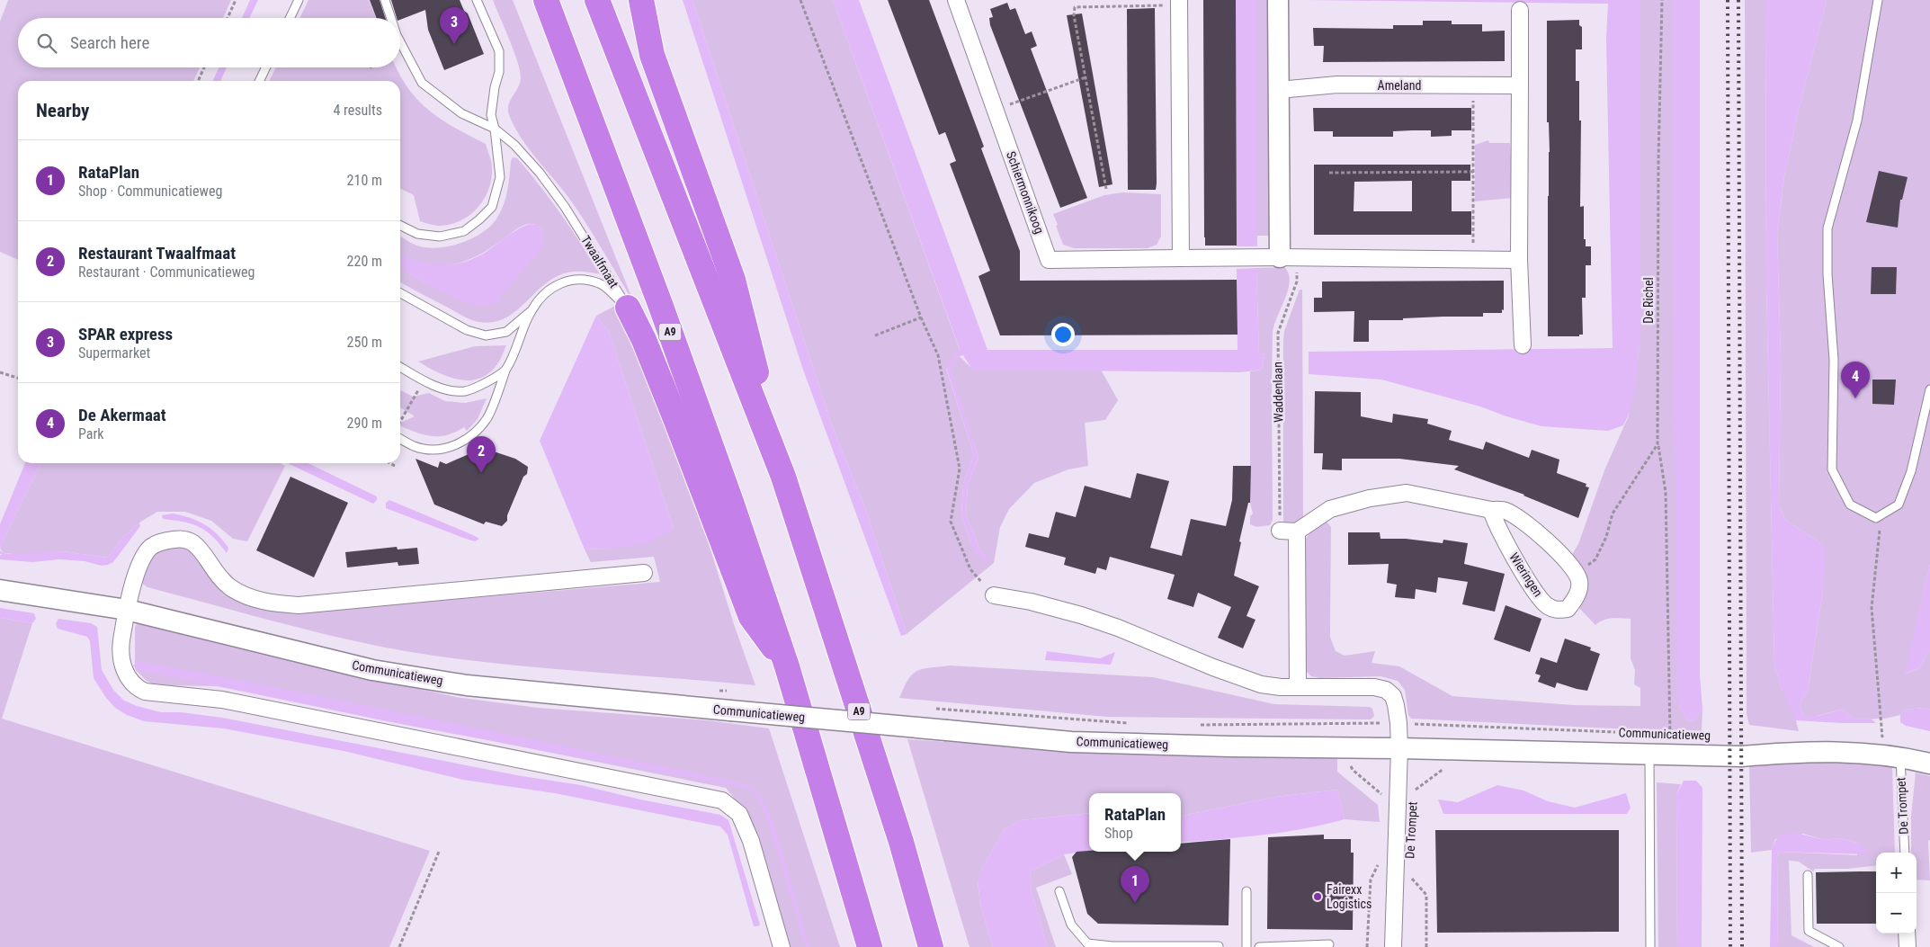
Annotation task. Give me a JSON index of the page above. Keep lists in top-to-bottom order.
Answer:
{
  "streets": {
    "highway": ["A9"],
    "street": [
      "Ameland",
      "Schiermonnikoog",
      "Wieringen",
      "Communicatieweg",
      "De Trompet"
    ],
    "lane": ["Twaalfmaat"],
    "path": ["De Richel", "Waddenlaan"]
  },
  "crossings": [
    ["Schiermonnikoog", "Waddenlaan"],
    ["Twaalfmaat", "A9"],
    ["De Richel", "Communicatieweg"],
    ["Communicatieweg", "De Trompet"]
  ],
  "places": ["Fairexx Logistics"],
  "page": {
    "pins": [
      "3",
      "4",
      "2",
      "1"
    ],
    "search": "Search here",
    "heading": ["Nearby", "4 results"],
    "list": [
      {
        "mark": "1",
        "name": "RataPlan",
        "note": "Shop · Communicatieweg",
        "value": "210 m"
      },
      {
        "mark": "2",
        "name": "Restaurant Twaalfmaat",
        "note": "Restaurant · Communicatieweg",
        "value": "220 m"
      },
      {
        "mark": "3",
        "name": "SPAR express",
        "note": "Supermarket",
        "value": "250 m"
      },
      {
        "mark": "4",
        "name": "De Akermaat",
        "note": "Park",
        "value": "290 m"
      }
    ],
    "popup": ["RataPlan", "Shop"],
    "map_buttons": ["+", "−"]
  }
}
